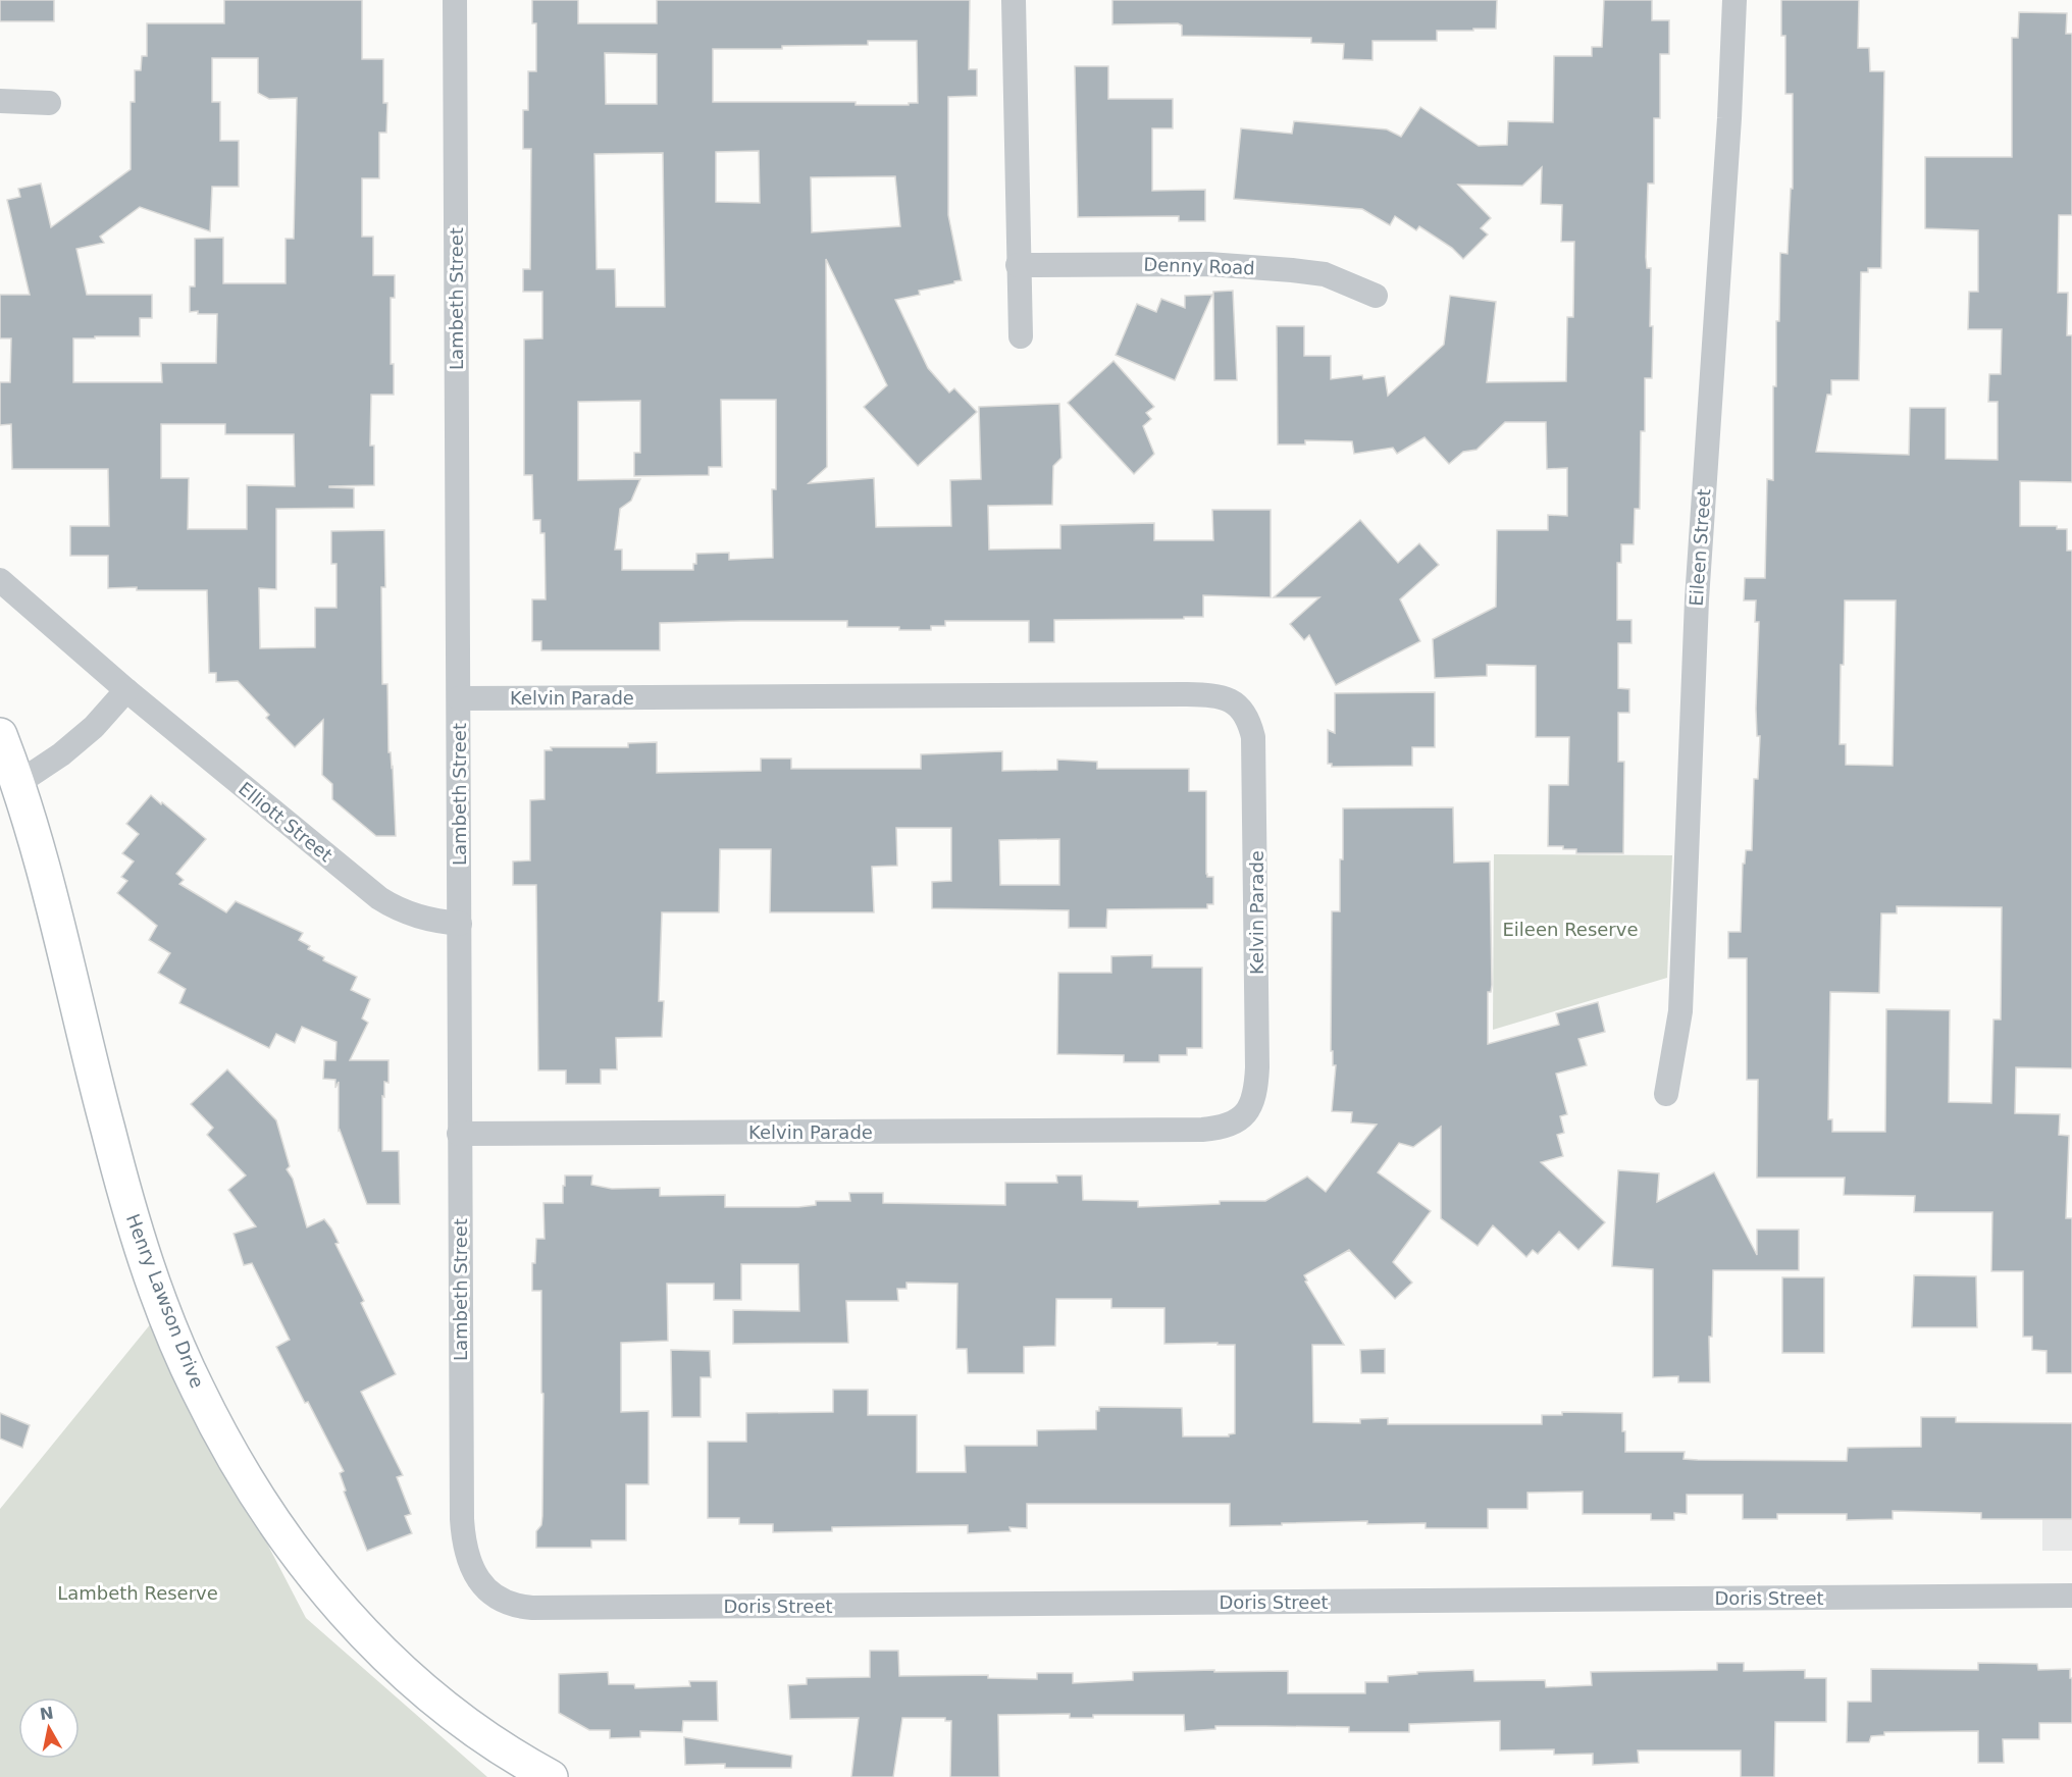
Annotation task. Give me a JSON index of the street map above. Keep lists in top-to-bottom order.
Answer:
{
  "streets": {
    "main road": ["Henry Lawson Drive"],
    "street": [
      "Denny Road",
      "Lambeth Street",
      "Eileen Street",
      "Kelvin Parade",
      "Elliott Street",
      "Doris Street"
    ]
  },
  "crossings": [
    ["Lambeth Street", "Kelvin Parade"],
    ["Lambeth Street", "Elliott Street"],
    ["Lambeth Street", "Doris Street"]
  ],
  "parks": ["Eileen Reserve", "Lambeth Reserve"],
  "north": "top"
}
